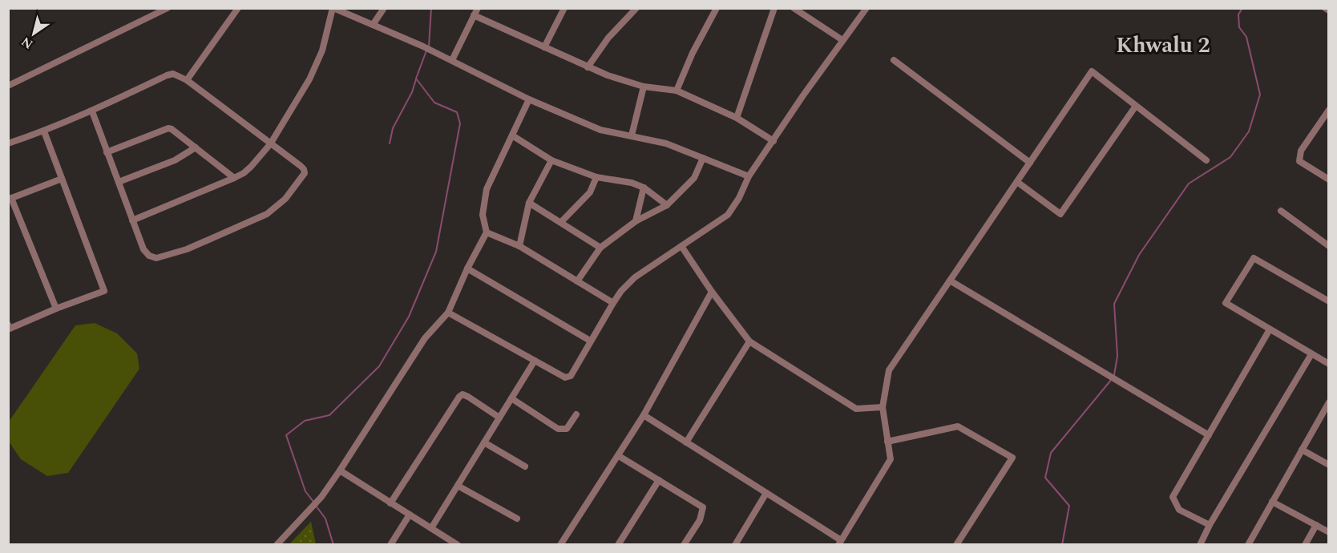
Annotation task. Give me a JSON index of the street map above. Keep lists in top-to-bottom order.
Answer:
{
  "districts": ["Khwalu 2"],
  "north": "bottom left"
}
